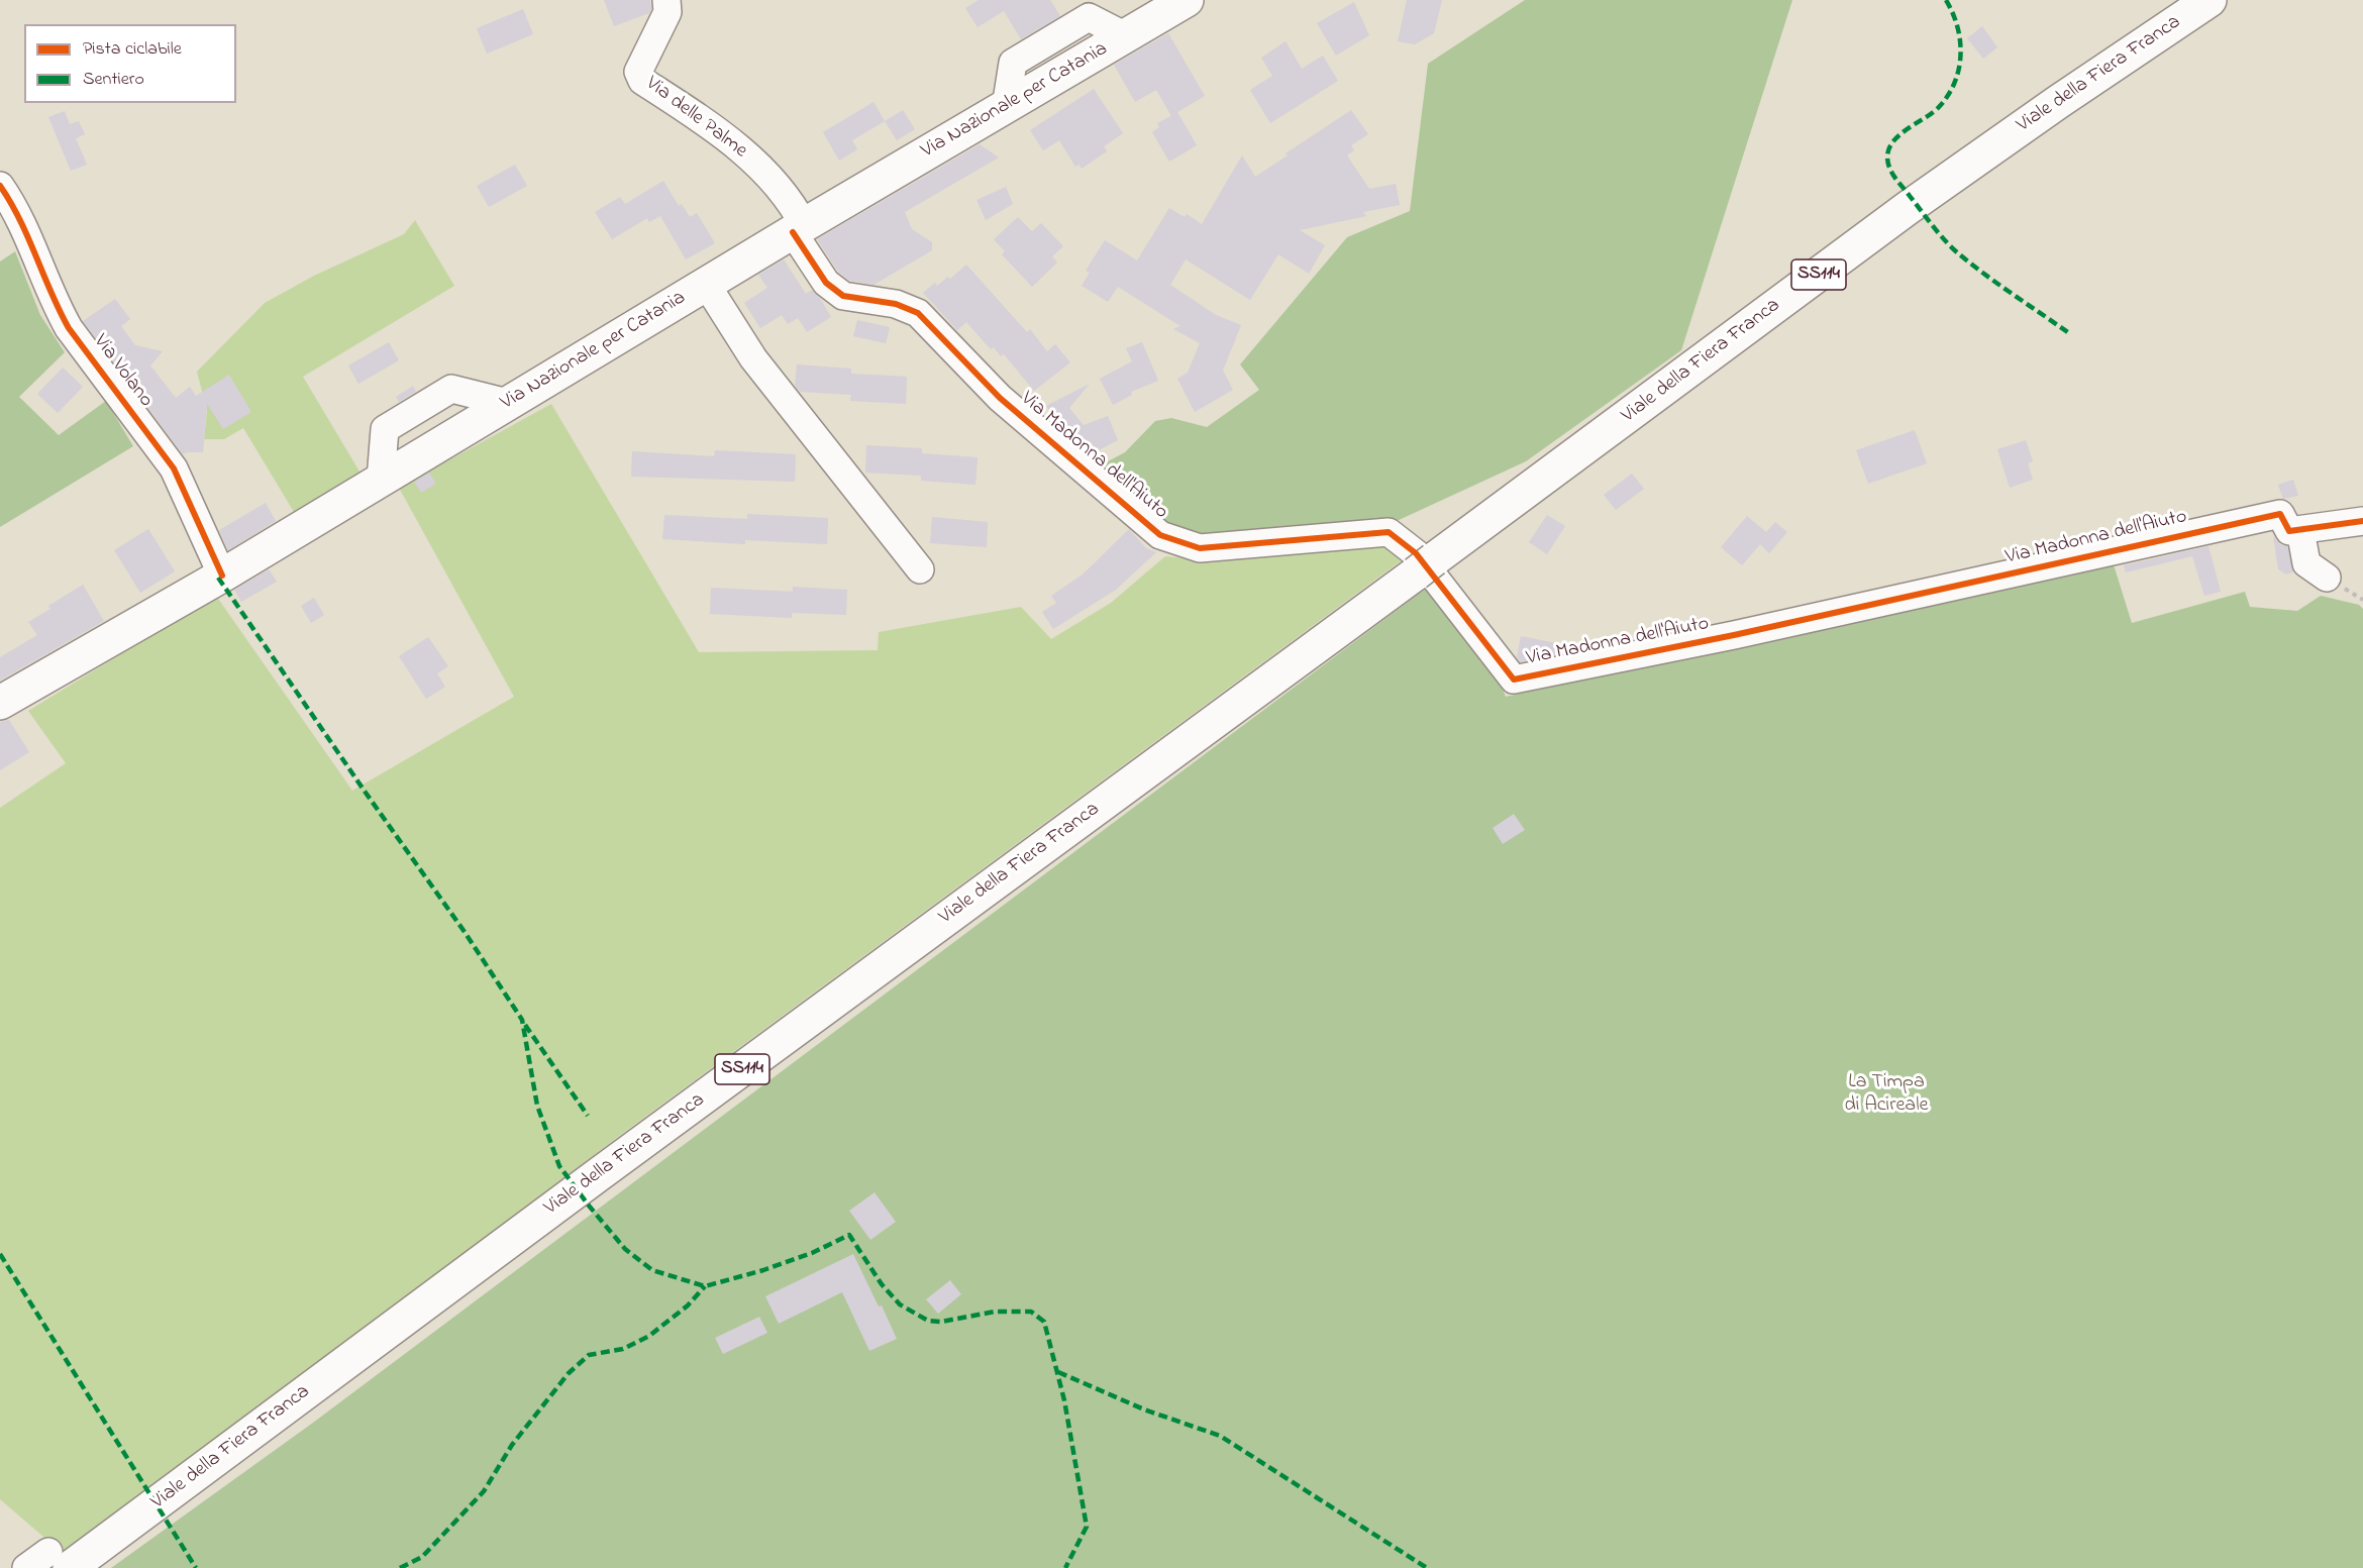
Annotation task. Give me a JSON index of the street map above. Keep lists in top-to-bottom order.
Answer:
{
  "streets": {
    "main road": ["Viale della Fiera Franca", "Via Nazionale per Catania", "SS114"],
    "street": ["Via delle Palme", "Via Volano", "Via Madonna dell'Aiuto"]
  },
  "crossings": [
    ["Via Nazionale per Catania", "Via delle Palme"],
    ["Via Nazionale per Catania", "Via Volano"],
    ["Via Nazionale per Catania", "Via Madonna dell'Aiuto"],
    ["Via delle Palme", "Via Madonna dell'Aiuto"]
  ],
  "parks": ["La Timpa di Acireale"],
  "legend": ["Pista ciclabile", "Sentiero"]
}
